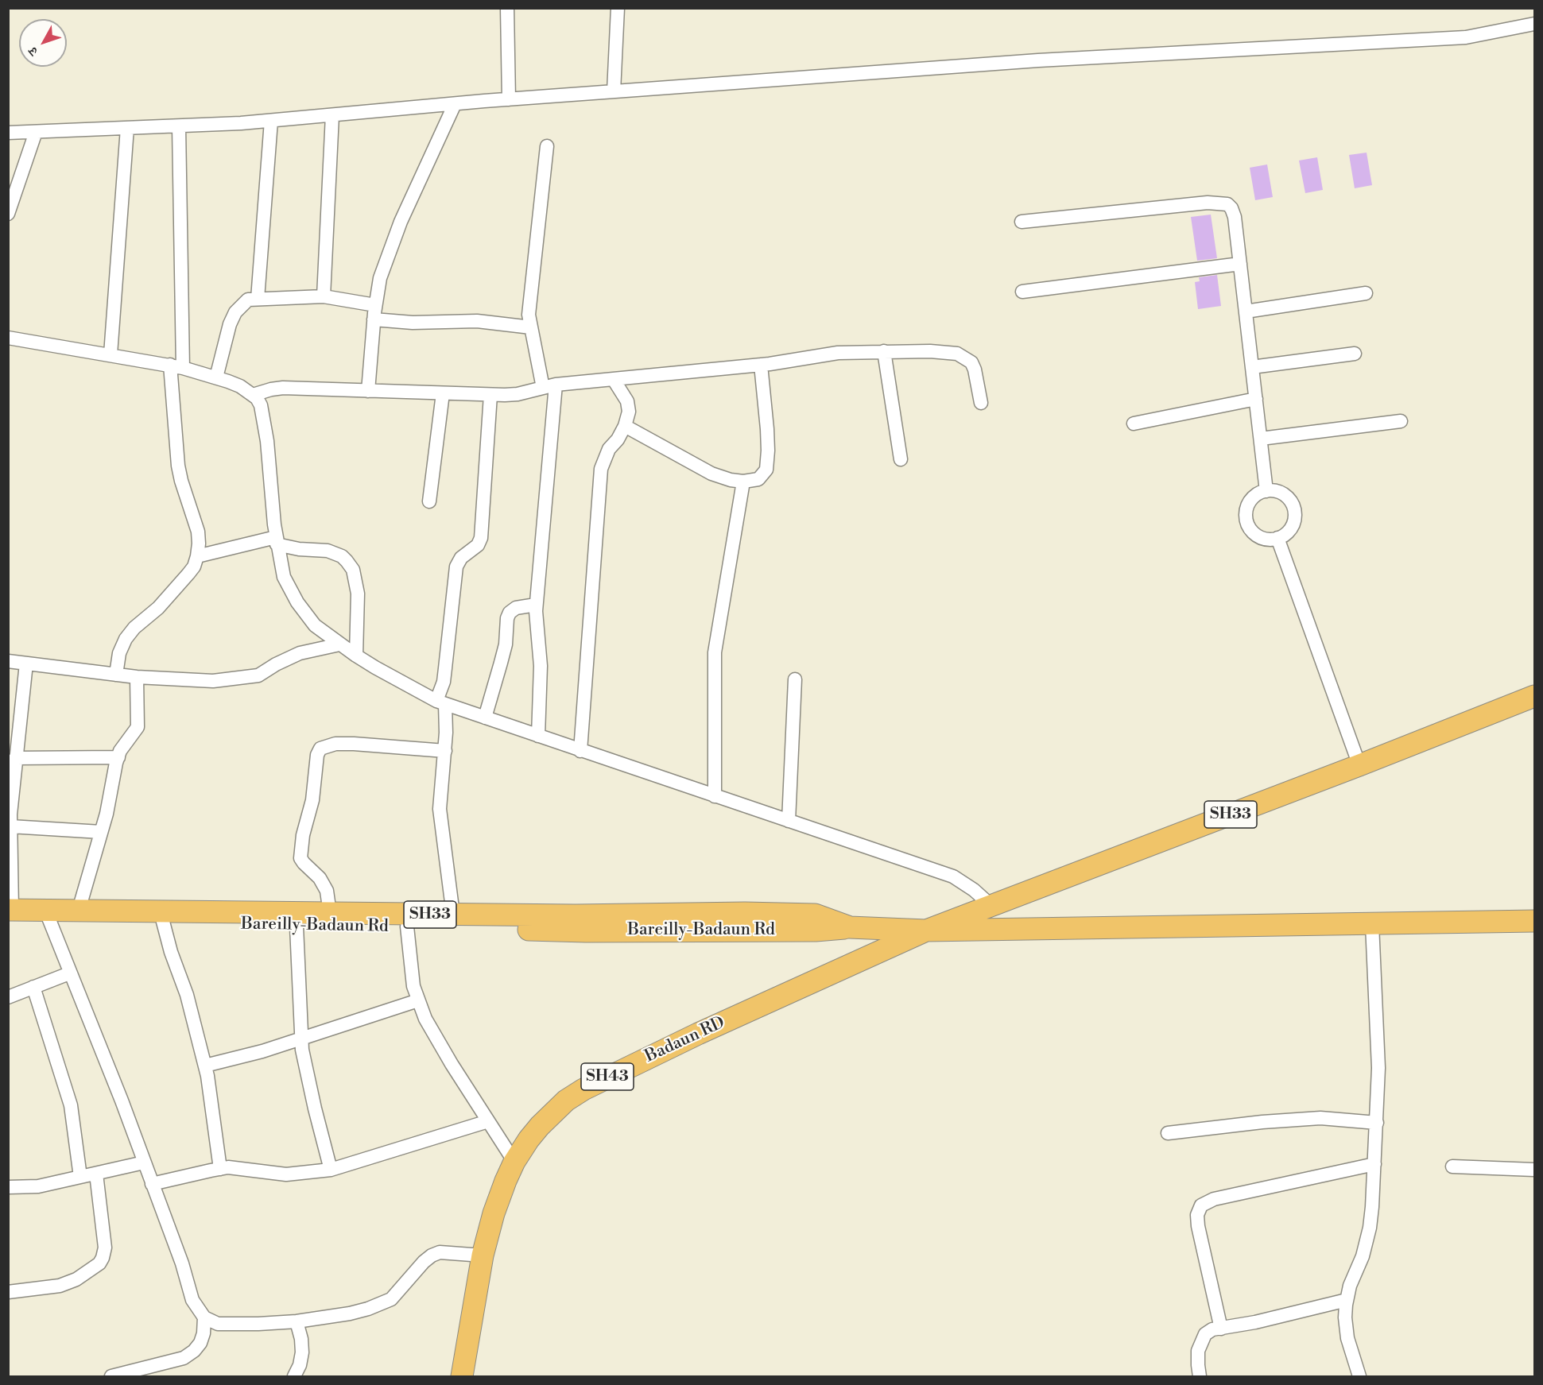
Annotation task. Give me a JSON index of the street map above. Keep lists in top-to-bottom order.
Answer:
{
  "streets": {
    "main road": [
      "SH33",
      "Bareilly-Badaun Rd",
      "Badaun RD",
      "SH43"
    ]
  },
  "crossings": [
    ["SH33", "Bareilly-Badaun Rd"],
    ["SH33", "Badaun RD"]
  ],
  "north": "bottom left"
}
